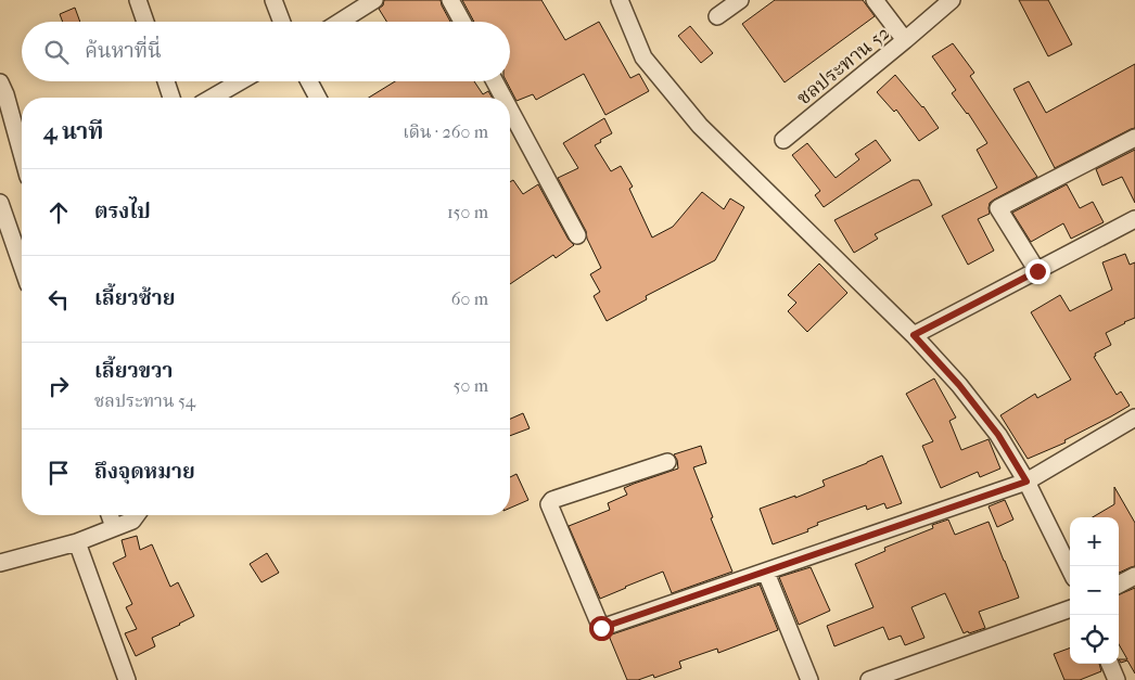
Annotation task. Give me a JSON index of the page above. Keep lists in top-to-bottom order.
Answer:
{
  "streets": {
    "street": ["ชลประทาน 52"]
  },
  "page": {
    "search": "ค้นหาที่นี่",
    "heading": ["4 นาที", "เดิน · 260 m"],
    "list": [
      ["ตรงไป", "150 m"],
      ["เลี้ยวซ้าย", "60 m"],
      ["เลี้ยวขวา", "ชลประทาน 54", "50 m"],
      "ถึงจุดหมาย"
    ],
    "map_buttons": ["+", "−"]
  }
}
